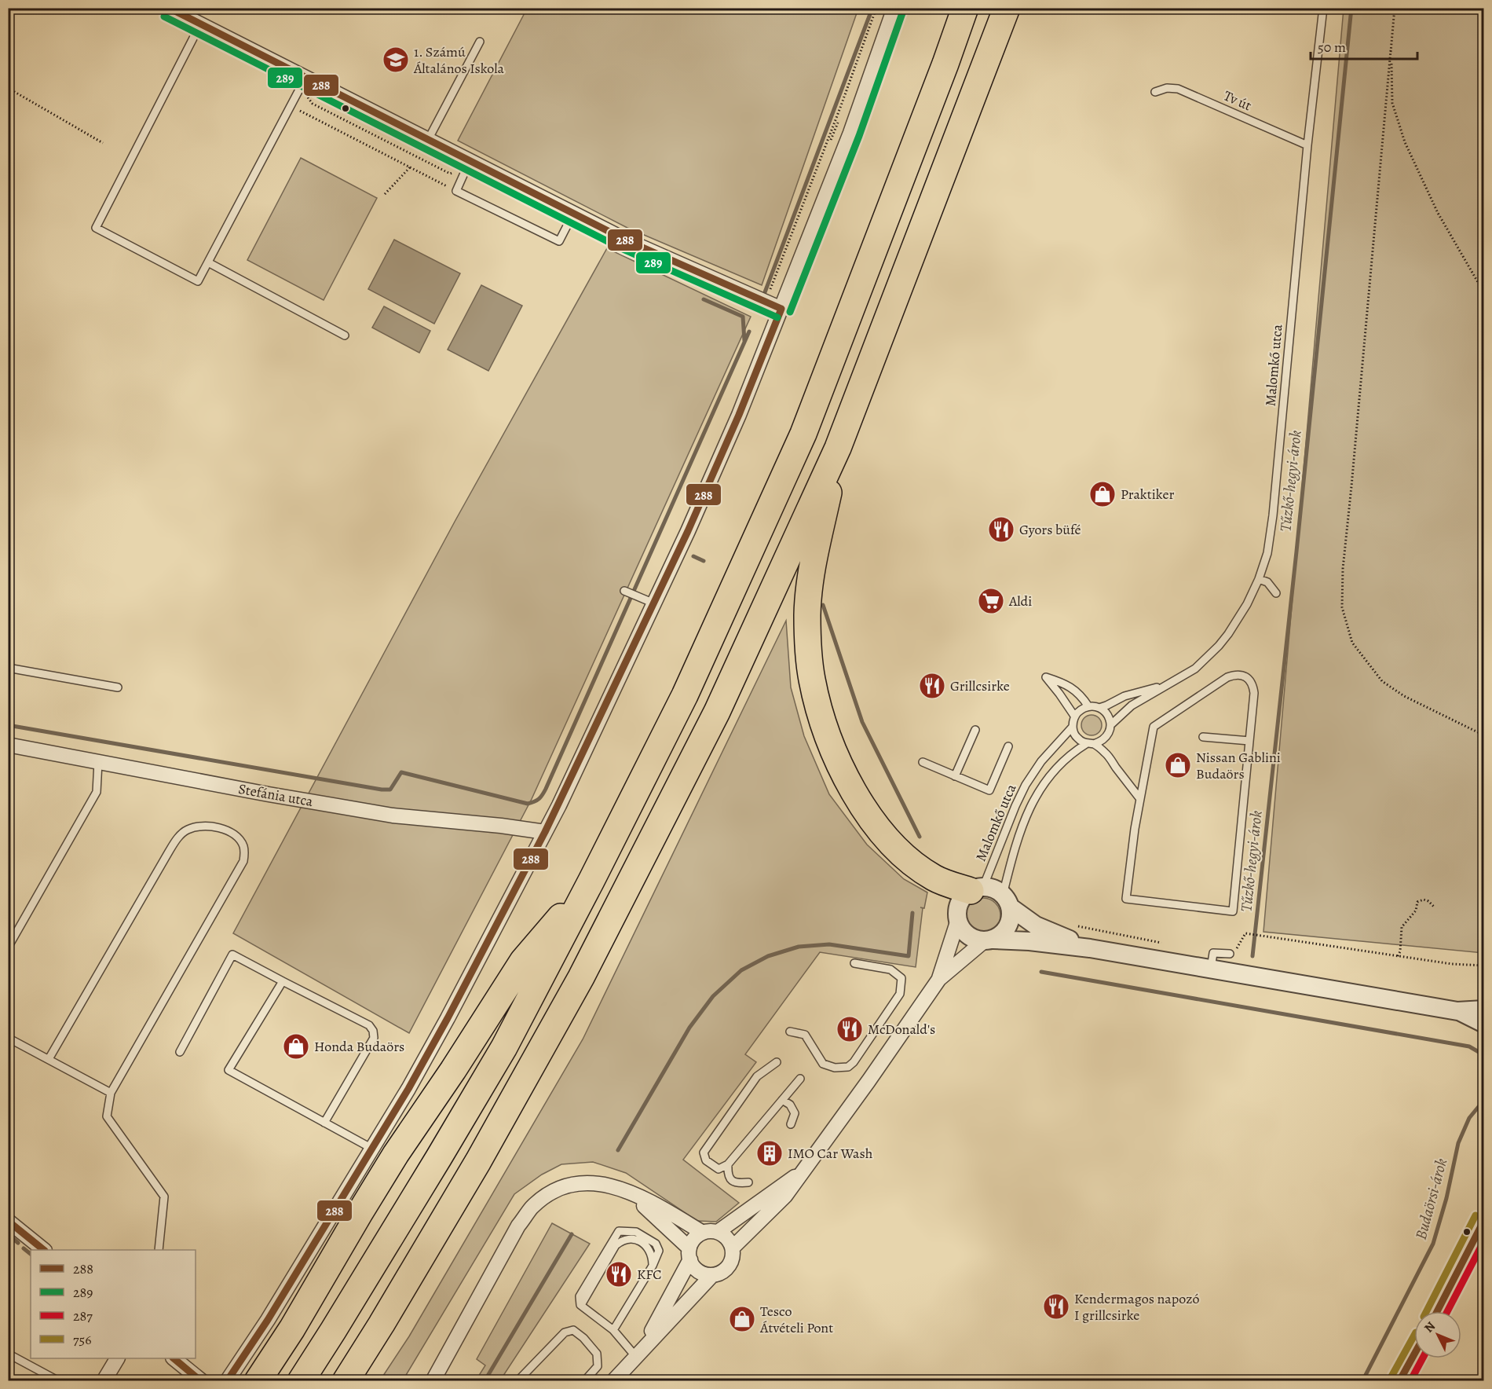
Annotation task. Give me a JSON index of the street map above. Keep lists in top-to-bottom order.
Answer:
{
  "streets": {
    "street": ["Stefánia utca"],
    "lane": ["Tv út", "Malomkő utca"]
  },
  "crossings": [
    ["Tv út", "Malomkő utca"]
  ],
  "water": ["Tűzkő-hegyi-árok", "Budaörsi-árok"],
  "places": {
    "school or university": ["1. Számú Általános Iskola"],
    "shop": [
      "Praktiker",
      "Nissan Gablini Budaörs",
      "Honda Budaörs",
      "Tesco Átvételi Pont"
    ],
    "restaurant": [
      "Gyors büfé",
      "Grillcsirke",
      "McDonald's",
      "KFC",
      "Kendermagos napozó I grillcsirke"
    ],
    "supermarket": ["Aldi"],
    "building": ["IMO Car Wash"]
  },
  "lines": [
    "transit line 288",
    "transit line 289",
    "transit line 756",
    "transit line 287"
  ],
  "legend": [
    "288",
    "289",
    "287",
    "756"
  ],
  "scale_bar": "50 m",
  "north": "top left"
}
